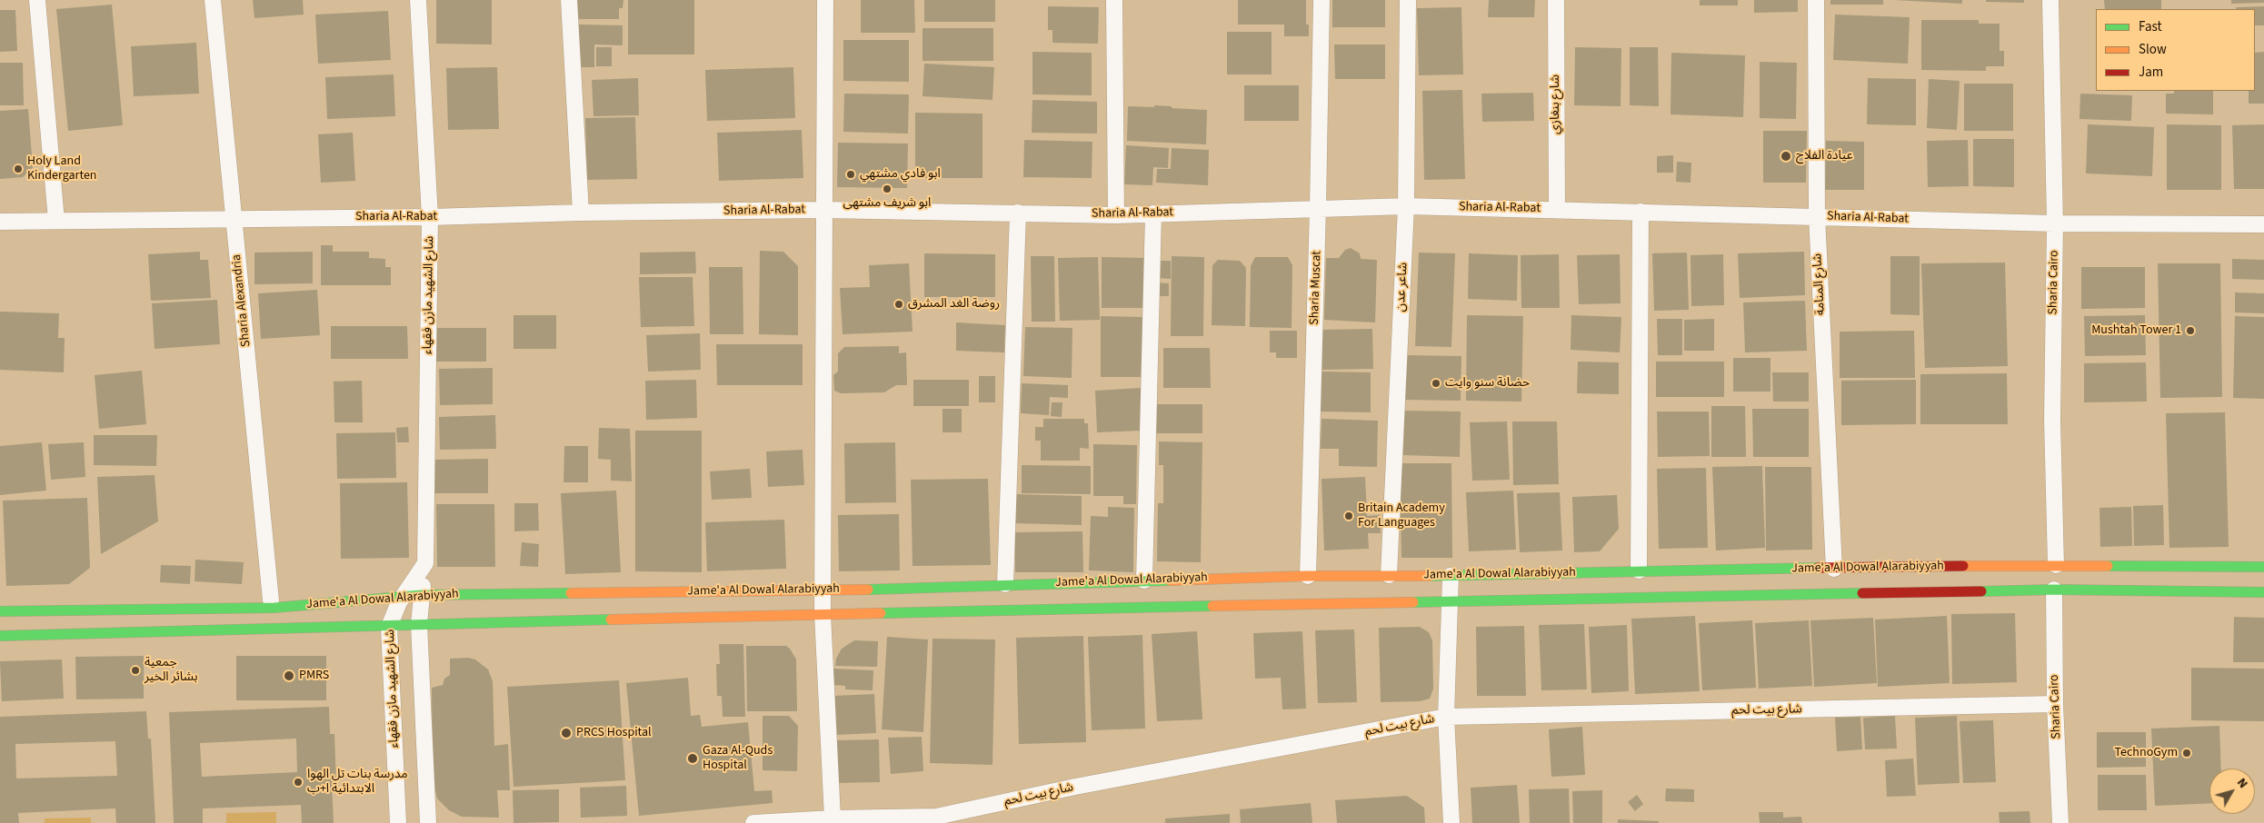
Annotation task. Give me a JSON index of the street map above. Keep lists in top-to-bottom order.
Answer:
{
  "streets": {
    "main road": ["Jame'a Al Dowal Alarabiyyah"],
    "street": [
      "شارع بنغازي",
      "Sharia Al-Rabat",
      "Sharia Cairo",
      "شارع المنامة",
      "شاعر عدن",
      "Sharia Muscat",
      "شارع الشهيد مازن فقهاء",
      "Sharia Alexandria",
      "شارع بيت لحم"
    ]
  },
  "crossings": [
    ["شارع بنغازي", "Sharia Al-Rabat"],
    ["Sharia Al-Rabat", "Sharia Cairo"],
    ["Sharia Al-Rabat", "شارع المنامة"],
    ["Sharia Al-Rabat", "شاعر عدن"],
    ["Sharia Al-Rabat", "Sharia Muscat"],
    ["Sharia Al-Rabat", "شارع الشهيد مازن فقهاء"],
    ["Sharia Al-Rabat", "Sharia Alexandria"],
    ["Sharia Cairo", "Jame'a Al Dowal Alarabiyyah"],
    ["Sharia Cairo", "شارع بيت لحم"],
    ["شارع المنامة", "Jame'a Al Dowal Alarabiyyah"],
    ["شاعر عدن", "Jame'a Al Dowal Alarabiyyah"],
    ["Sharia Muscat", "Jame'a Al Dowal Alarabiyyah"],
    ["شارع الشهيد مازن فقهاء", "Jame'a Al Dowal Alarabiyyah"]
  ],
  "places": [
    "عيادة الفلاح",
    "Holy Land Kindergarten",
    "ابو فادي مشتهي",
    "ابو شريف مشتهى",
    "روضة الغد المشرق",
    "Mushtah Tower 1",
    "حضانة سنو وايت",
    "Britain Academy For Languages",
    "جمعية بشائر الخير",
    "PMRS",
    "PRCS Hospital",
    "TechnoGym",
    "Gaza Al-Quds Hospital",
    "مدرسة بنات تل الهوا الابتدائية ا+ب"
  ],
  "legend": ["Fast", "Slow", "Jam"],
  "north": "top right"
}
